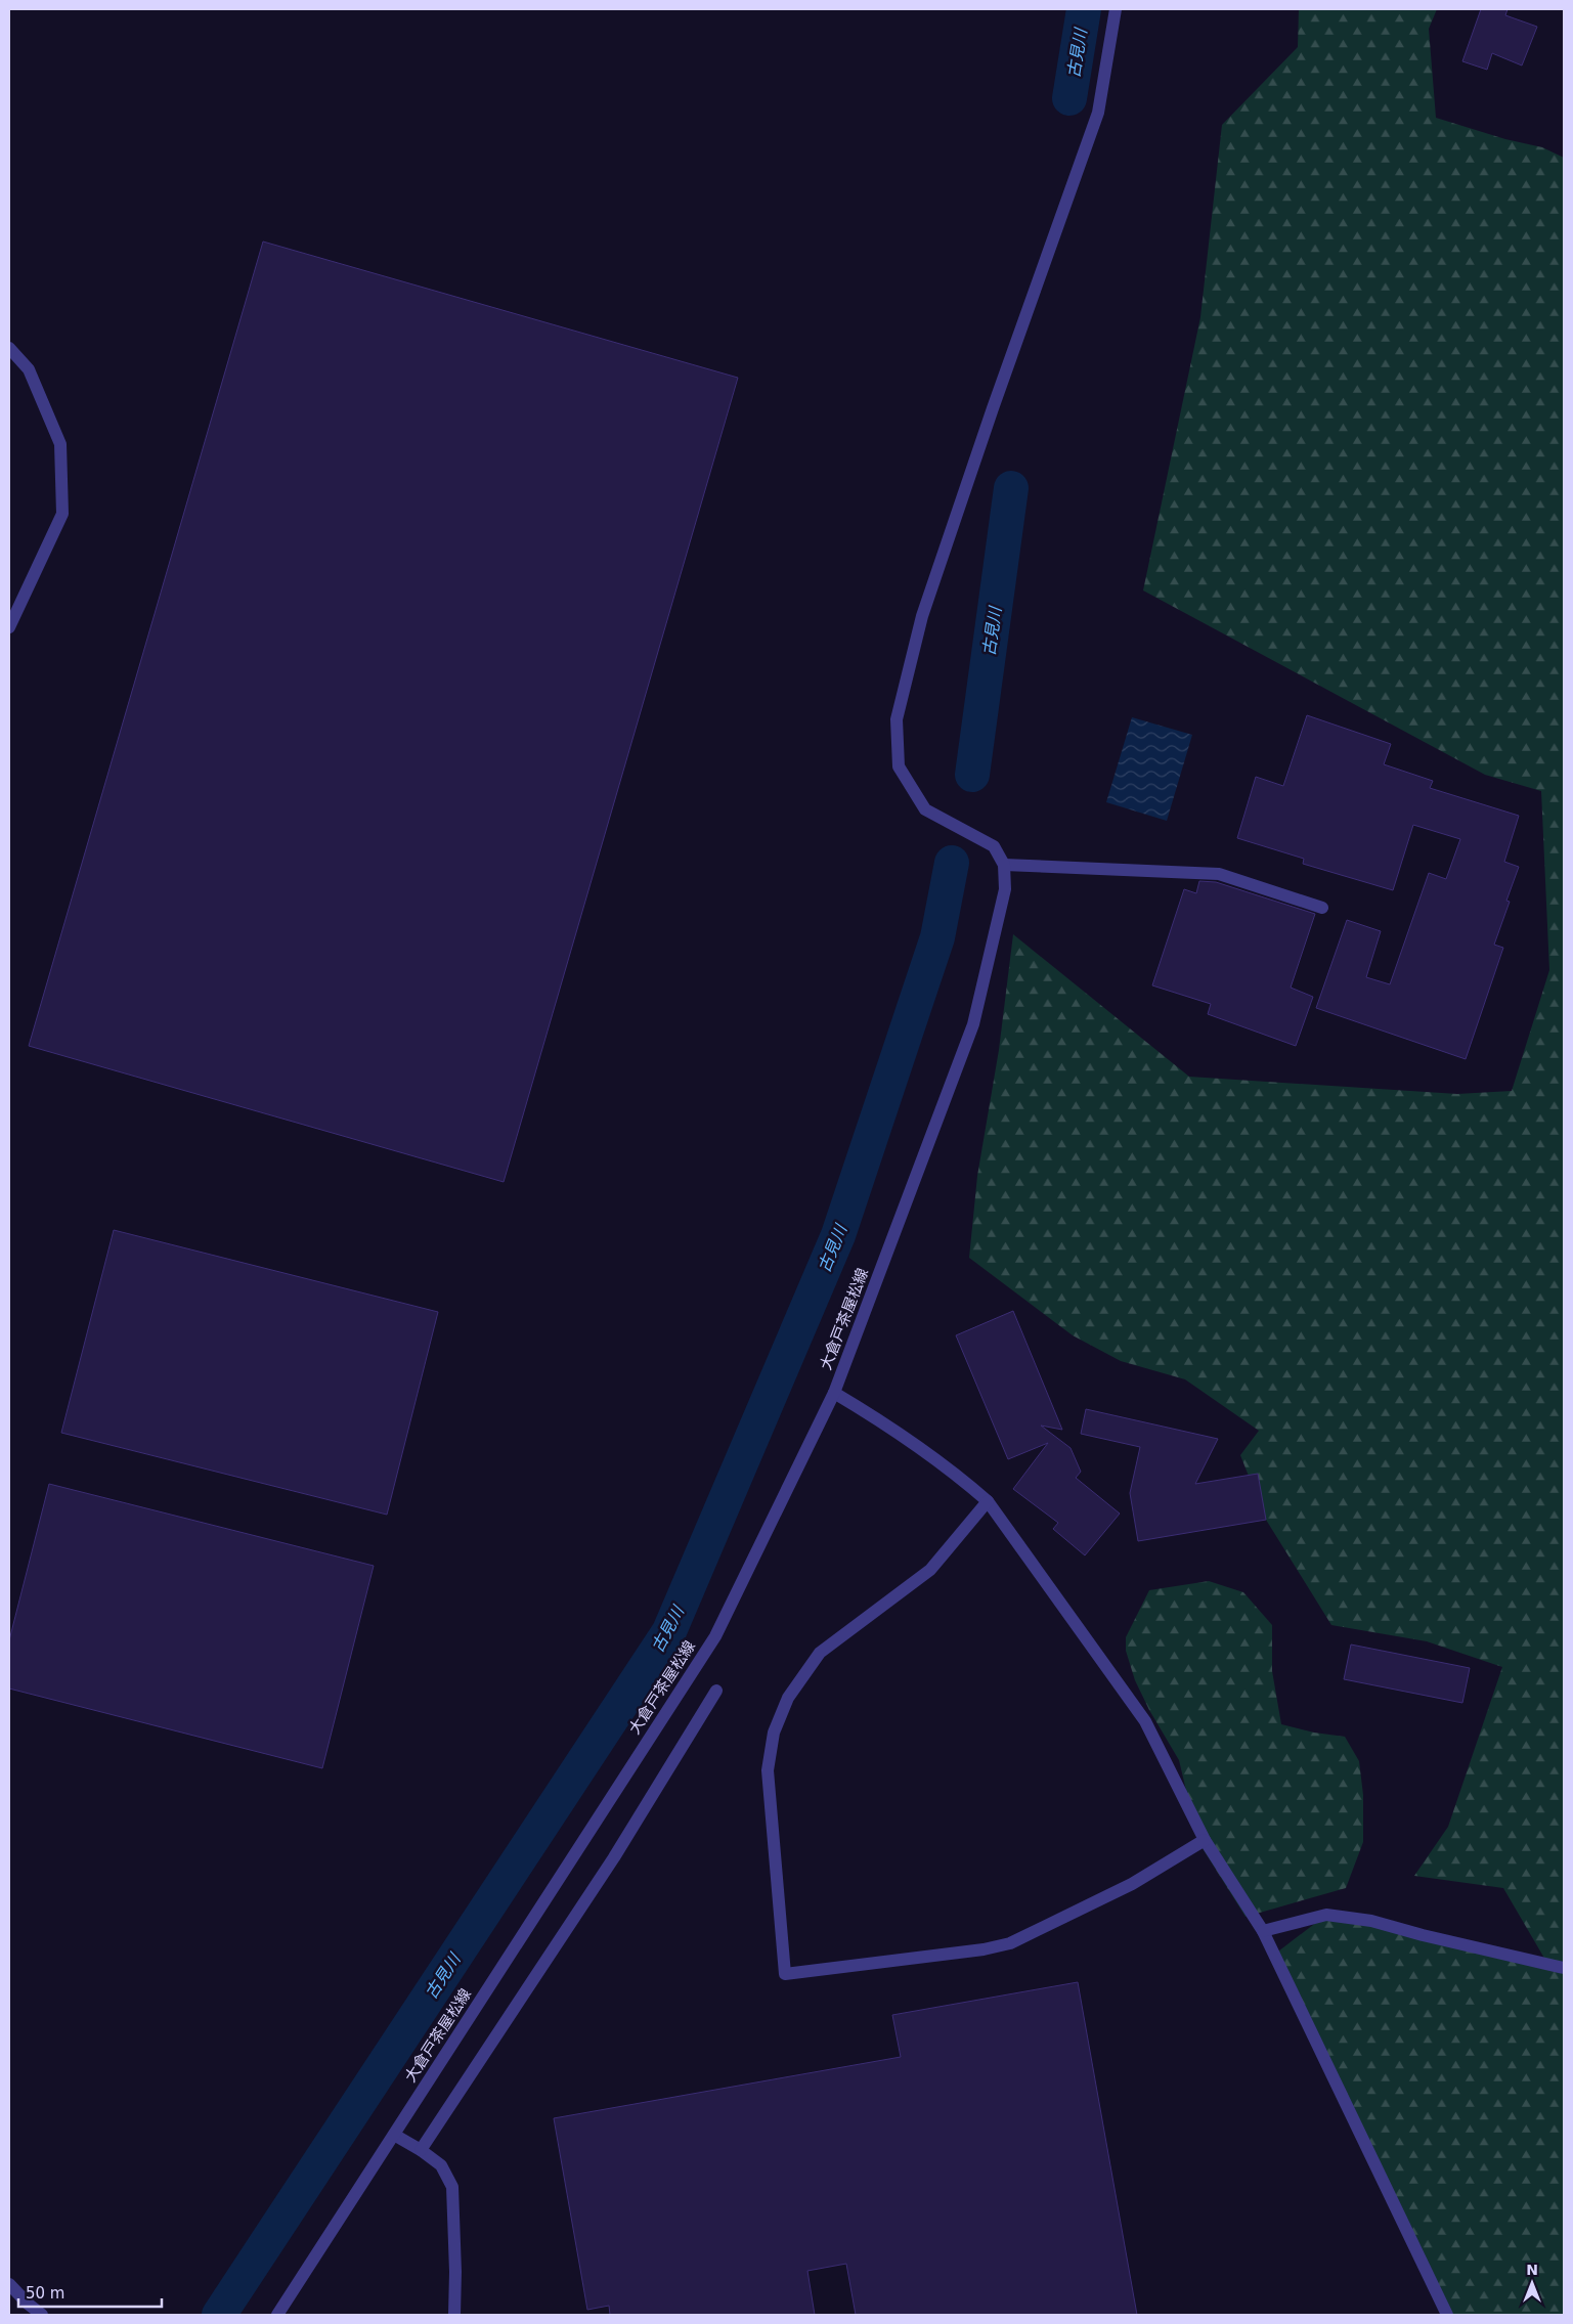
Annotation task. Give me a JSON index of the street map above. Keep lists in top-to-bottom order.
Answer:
{
  "streets": {
    "street": ["大倉戸茶屋松線"]
  },
  "water": ["古見川"],
  "scale_bar": "50 m",
  "north": "top"
}
